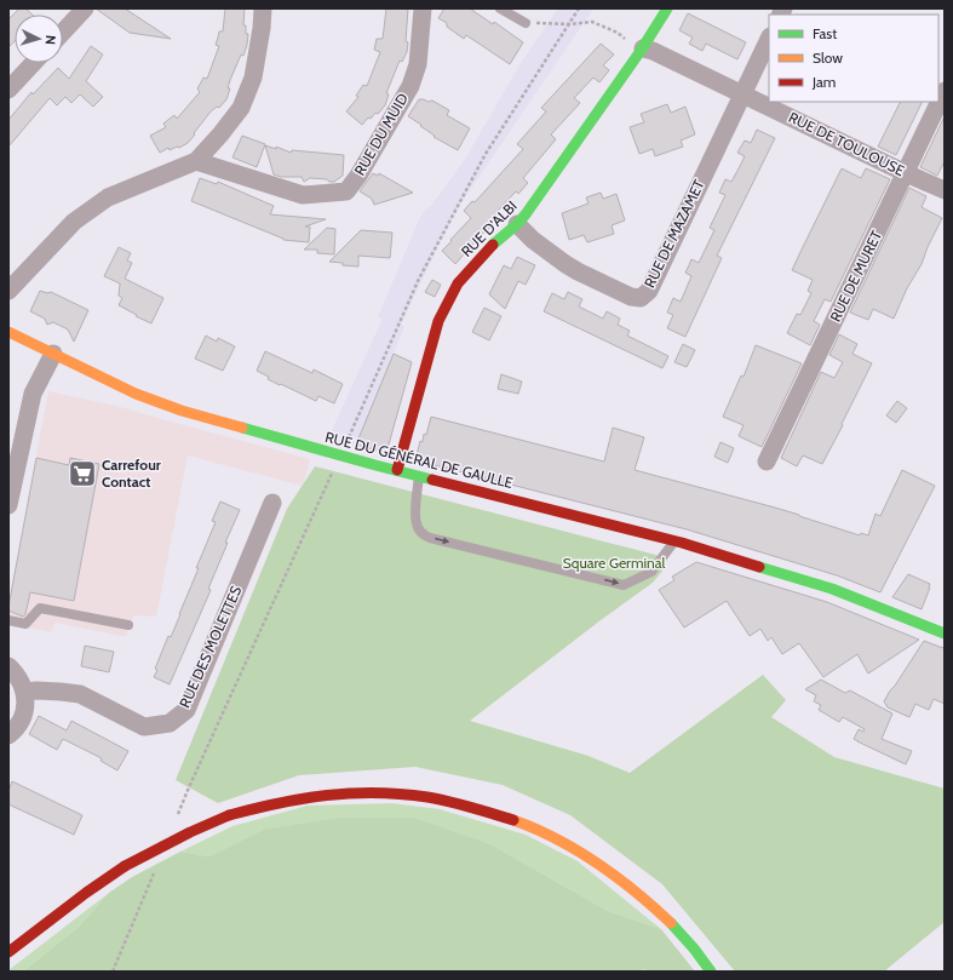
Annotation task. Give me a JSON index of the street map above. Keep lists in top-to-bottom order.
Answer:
{
  "streets": {
    "street": [
      "RUE DU MUID",
      "RUE DE TOULOUSE",
      "RUE D'ALBI",
      "RUE DE MAZAMET",
      "RUE DE MURET",
      "RUE DU GÉNÉRAL DE GAULLE",
      "RUE DES MOLETTES"
    ]
  },
  "crossings": [
    ["RUE DE TOULOUSE", "RUE D'ALBI"],
    ["RUE DE TOULOUSE", "RUE DE MAZAMET"],
    ["RUE DE TOULOUSE", "RUE DE MURET"],
    ["RUE D'ALBI", "RUE DE MAZAMET"],
    ["RUE D'ALBI", "RUE DU GÉNÉRAL DE GAULLE"]
  ],
  "parks": ["Square Germinal"],
  "places": {
    "supermarket": ["Carrefour Contact"]
  },
  "legend": ["Fast", "Slow", "Jam"],
  "north": "right"
}
